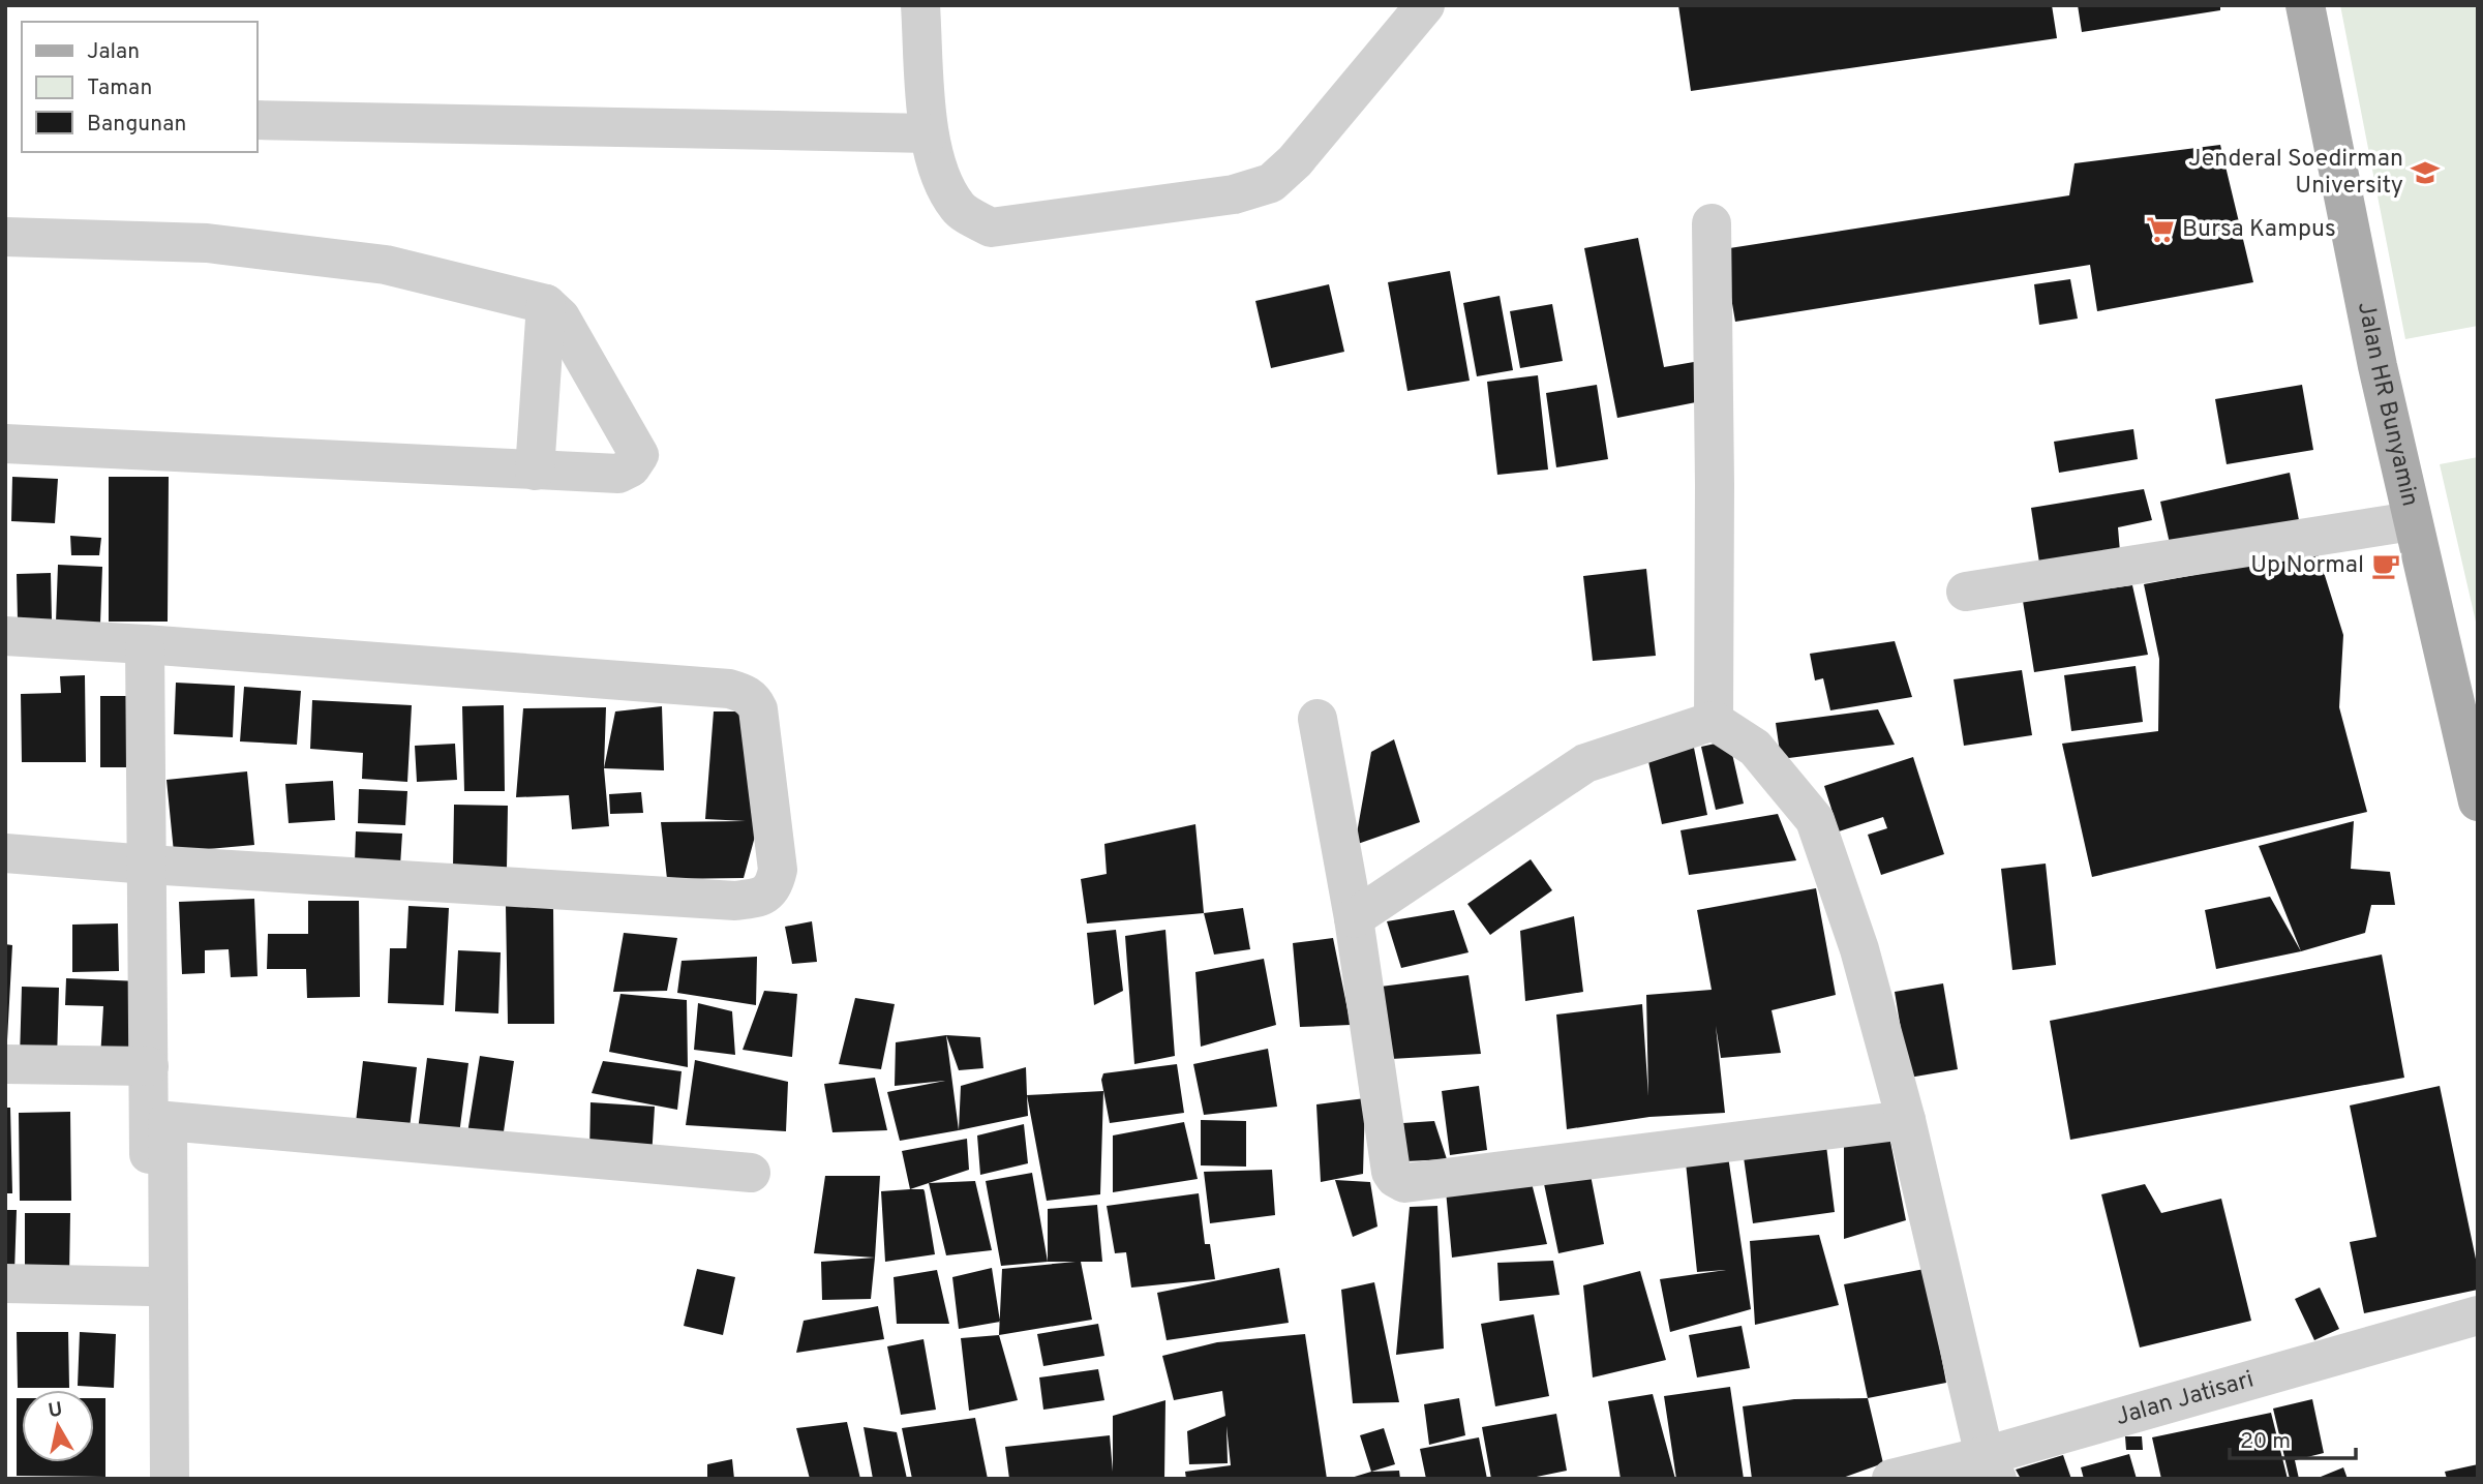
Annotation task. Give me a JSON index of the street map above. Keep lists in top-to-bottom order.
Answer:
{
  "streets": {
    "main road": ["Jalan HR Bunyamin"],
    "street": ["Jalan Jatisari"]
  },
  "places": {
    "school or university": ["Jenderal Soedirman University"],
    "supermarket": ["Bursa Kampus"],
    "cafe": ["Up Normal"]
  },
  "legend": ["Jalan", "Taman", "Bangunan"],
  "scale_bar": "20 m",
  "north": "top"
}
